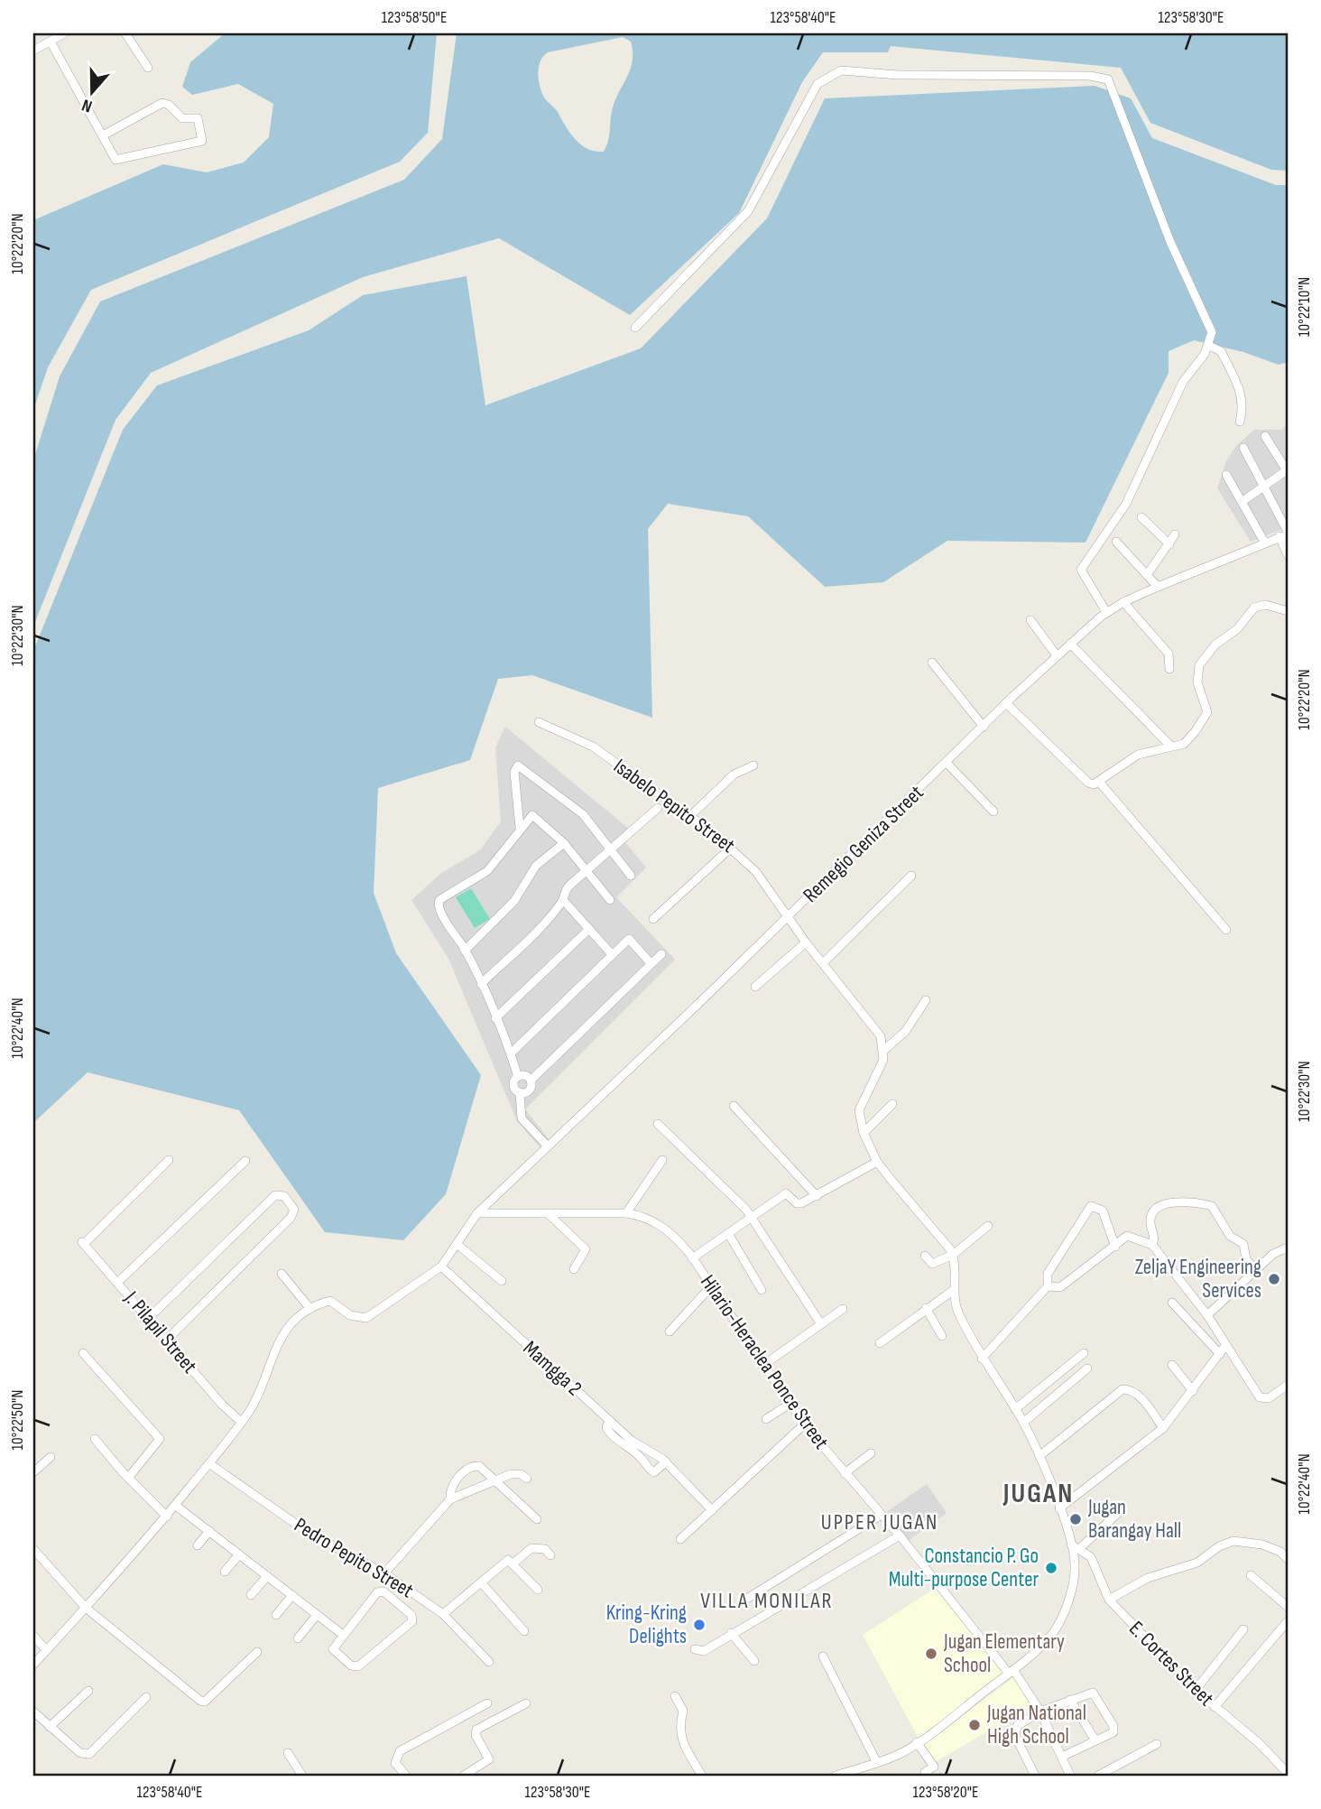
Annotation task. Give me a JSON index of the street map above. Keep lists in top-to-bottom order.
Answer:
{
  "streets": {
    "street": [
      "Isabelo Pepito Street",
      "Remegio Geniza Street",
      "J. Pilapil Street",
      "Hilario-Heraclea Ponce Street",
      "Mamgga 2",
      "Pedro Pepito Street",
      "E. Cortes Street"
    ]
  },
  "crossings": [
    ["Isabelo Pepito Street", "Remegio Geniza Street"],
    ["Remegio Geniza Street", "Hilario-Heraclea Ponce Street"]
  ],
  "districts": ["JUGAN", "UPPER JUGAN", "VILLA MONILAR"],
  "places": [
    "ZeljaY Engineering Services",
    "Jugan Barangay Hall",
    "Constancio P. Go Multi-purpose Center",
    "Kring-Kring Delights",
    "Jugan Elementary School",
    "Jugan National High School"
  ],
  "north": "bottom",
  "coordinates": [
    "123°58'50\"E",
    "123°58'40\"E",
    "123°58'30\"E",
    "10°22'20\"N",
    "10°22'10\"N",
    "10°22'30\"N",
    "10°22'40\"N",
    "10°22'50\"N",
    "123°58'20\"E"
  ]
}
